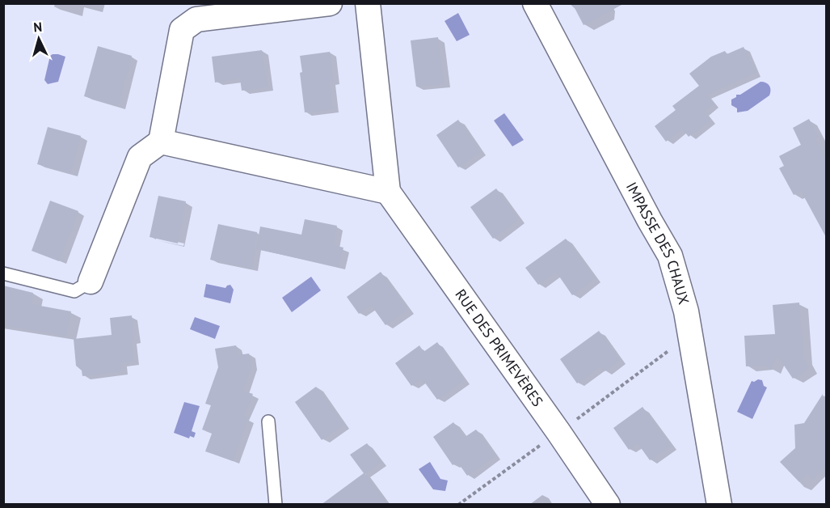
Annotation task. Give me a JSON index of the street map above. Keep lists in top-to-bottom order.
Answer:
{
  "streets": {
    "street": ["IMPASSE DES CHAUX", "RUE DES PRIMEVÈRES"]
  },
  "north": "top"
}
